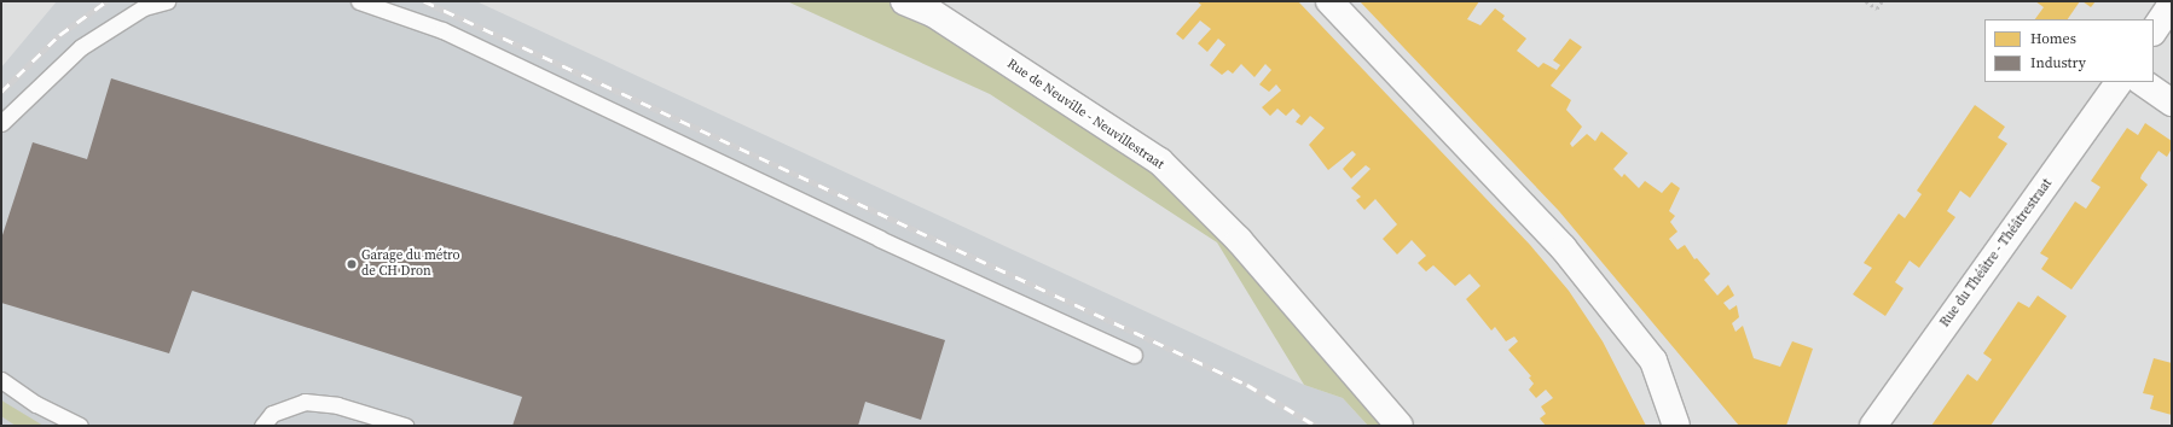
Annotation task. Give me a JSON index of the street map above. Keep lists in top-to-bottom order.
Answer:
{
  "streets": {
    "street": ["Rue de Neuville - Neuvillestraat", "Rue du Théâtre - Théâtrestraat"]
  },
  "places": ["Garage du métro de CH Dron"],
  "legend": ["Homes", "Industry"]
}
